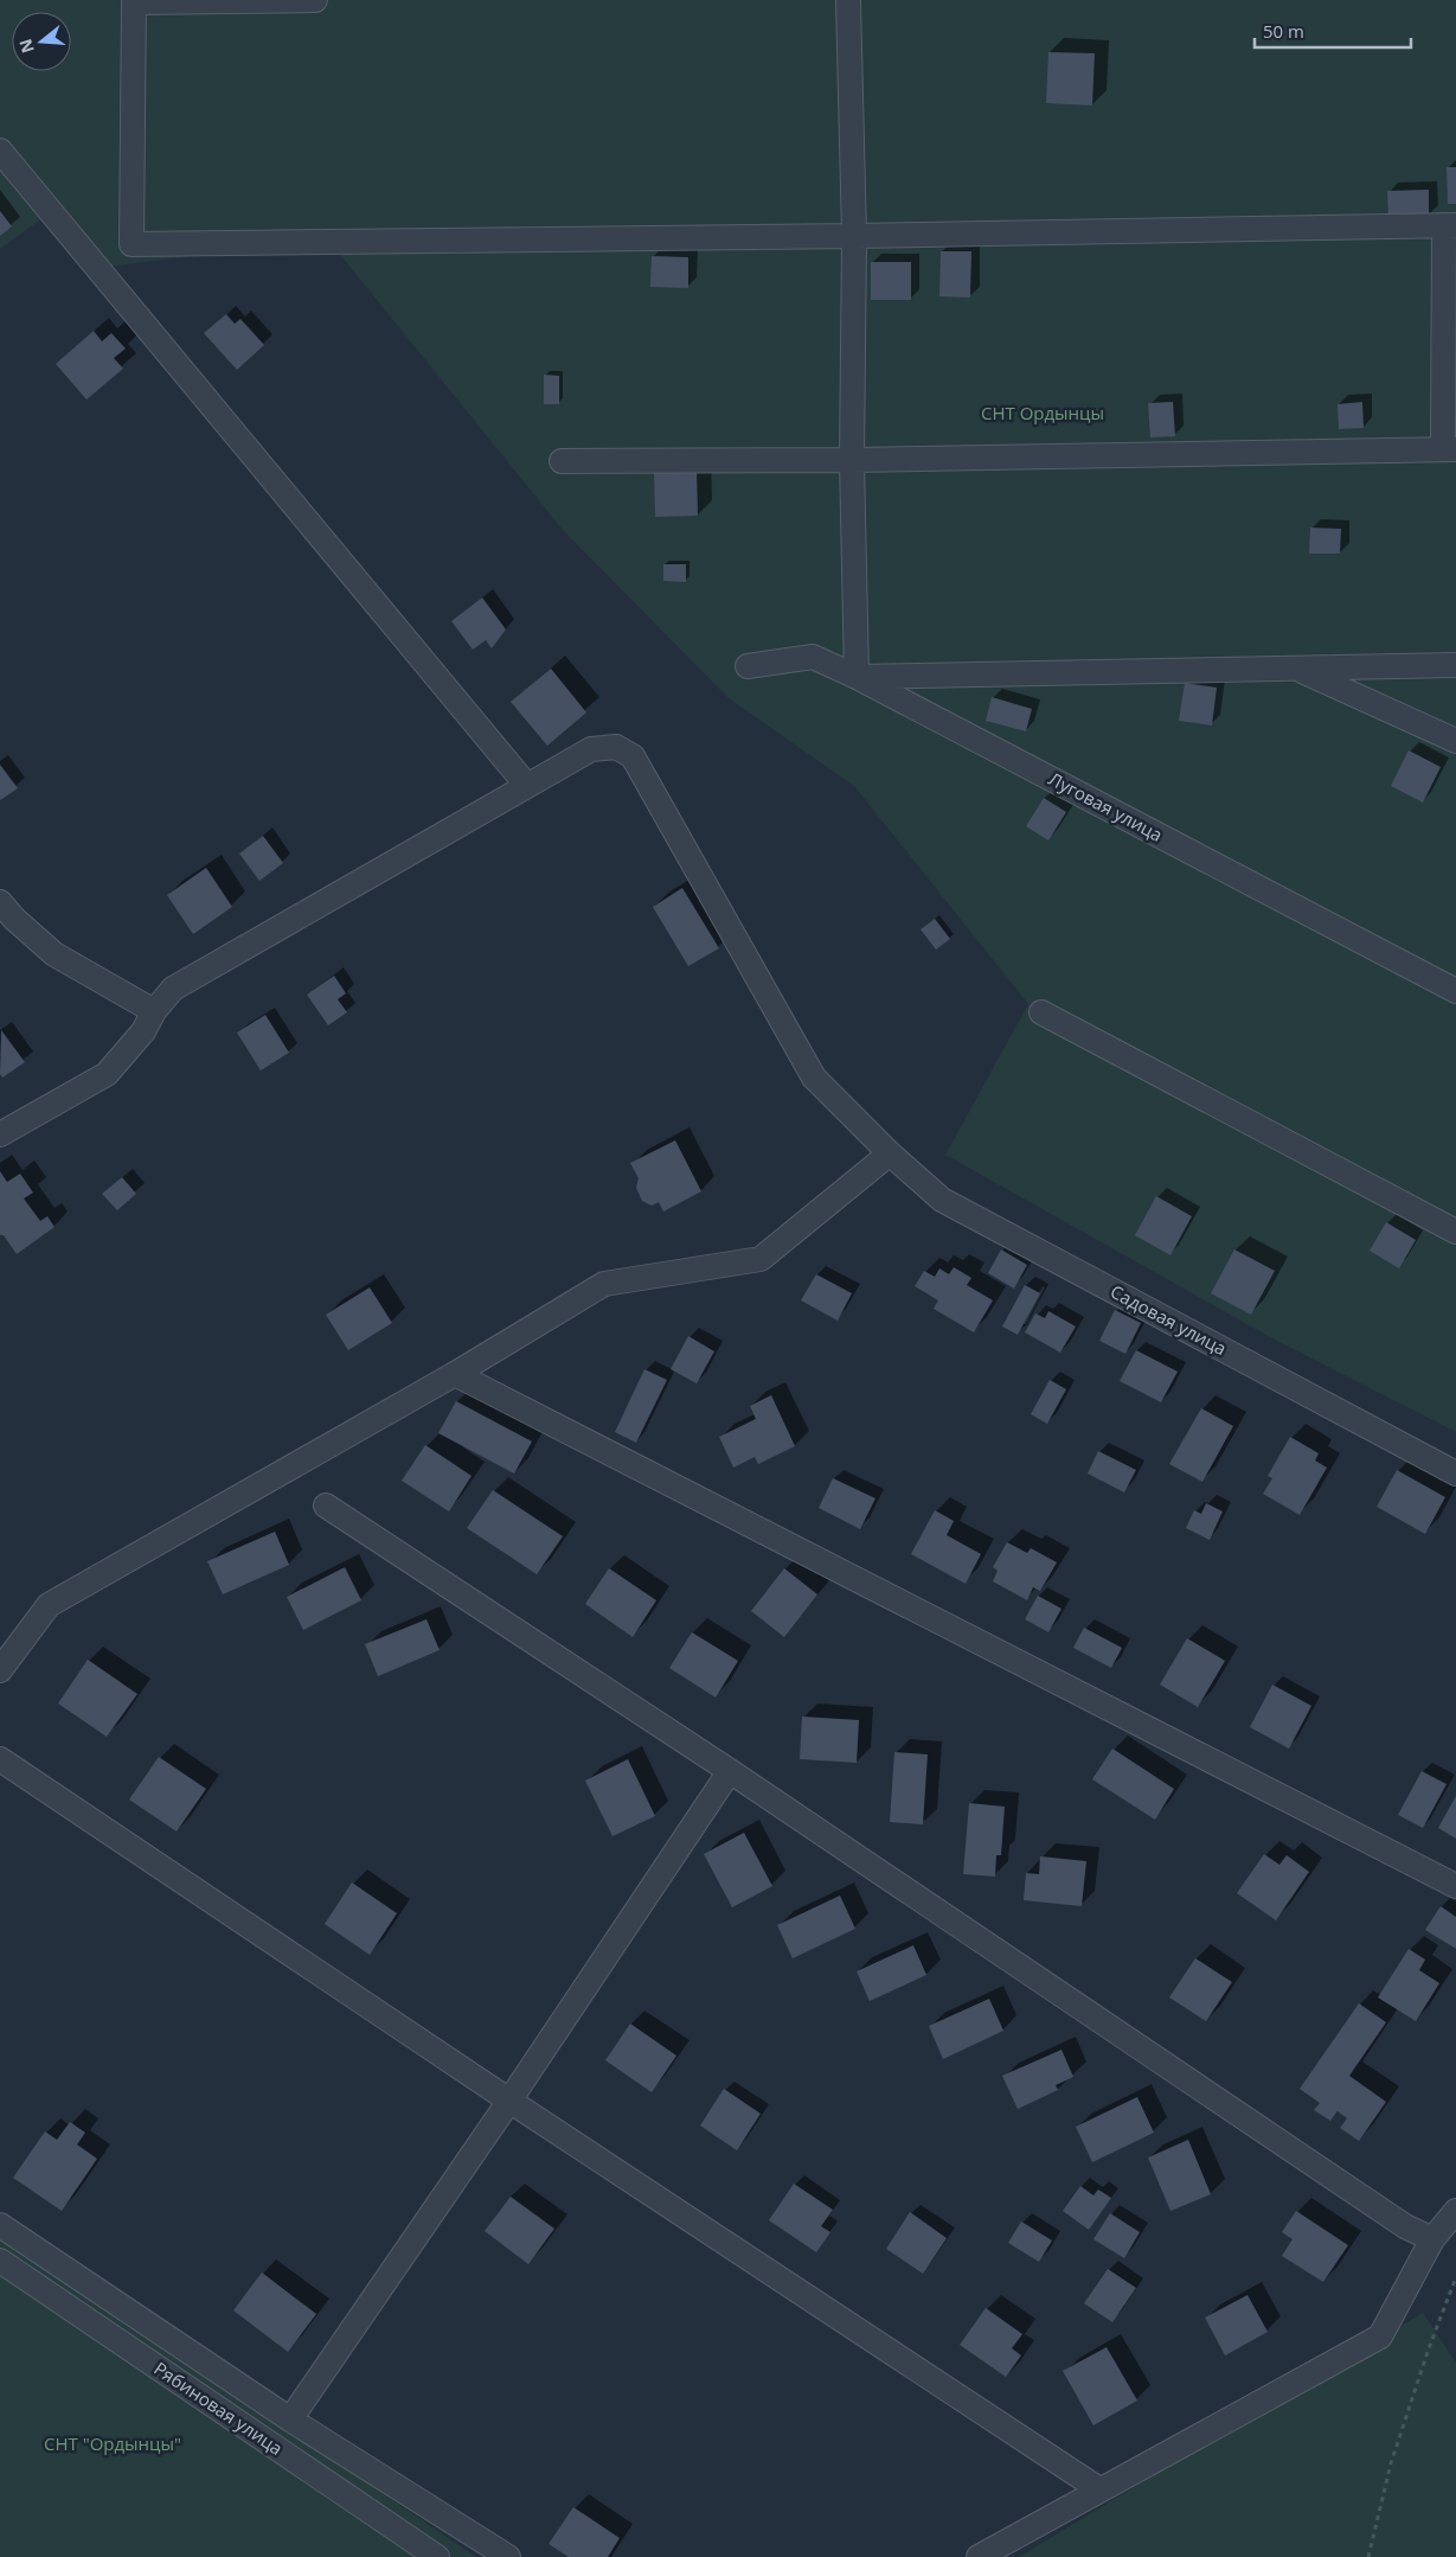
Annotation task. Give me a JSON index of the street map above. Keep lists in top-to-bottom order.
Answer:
{
  "streets": {
    "street": ["Луговая улица", "Садовая улица", "Рябиновая улица"]
  },
  "parks": ["СНТ Ордынцы", "СНТ \"Ордынцы\""],
  "scale_bar": "50 m",
  "north": "left"
}
